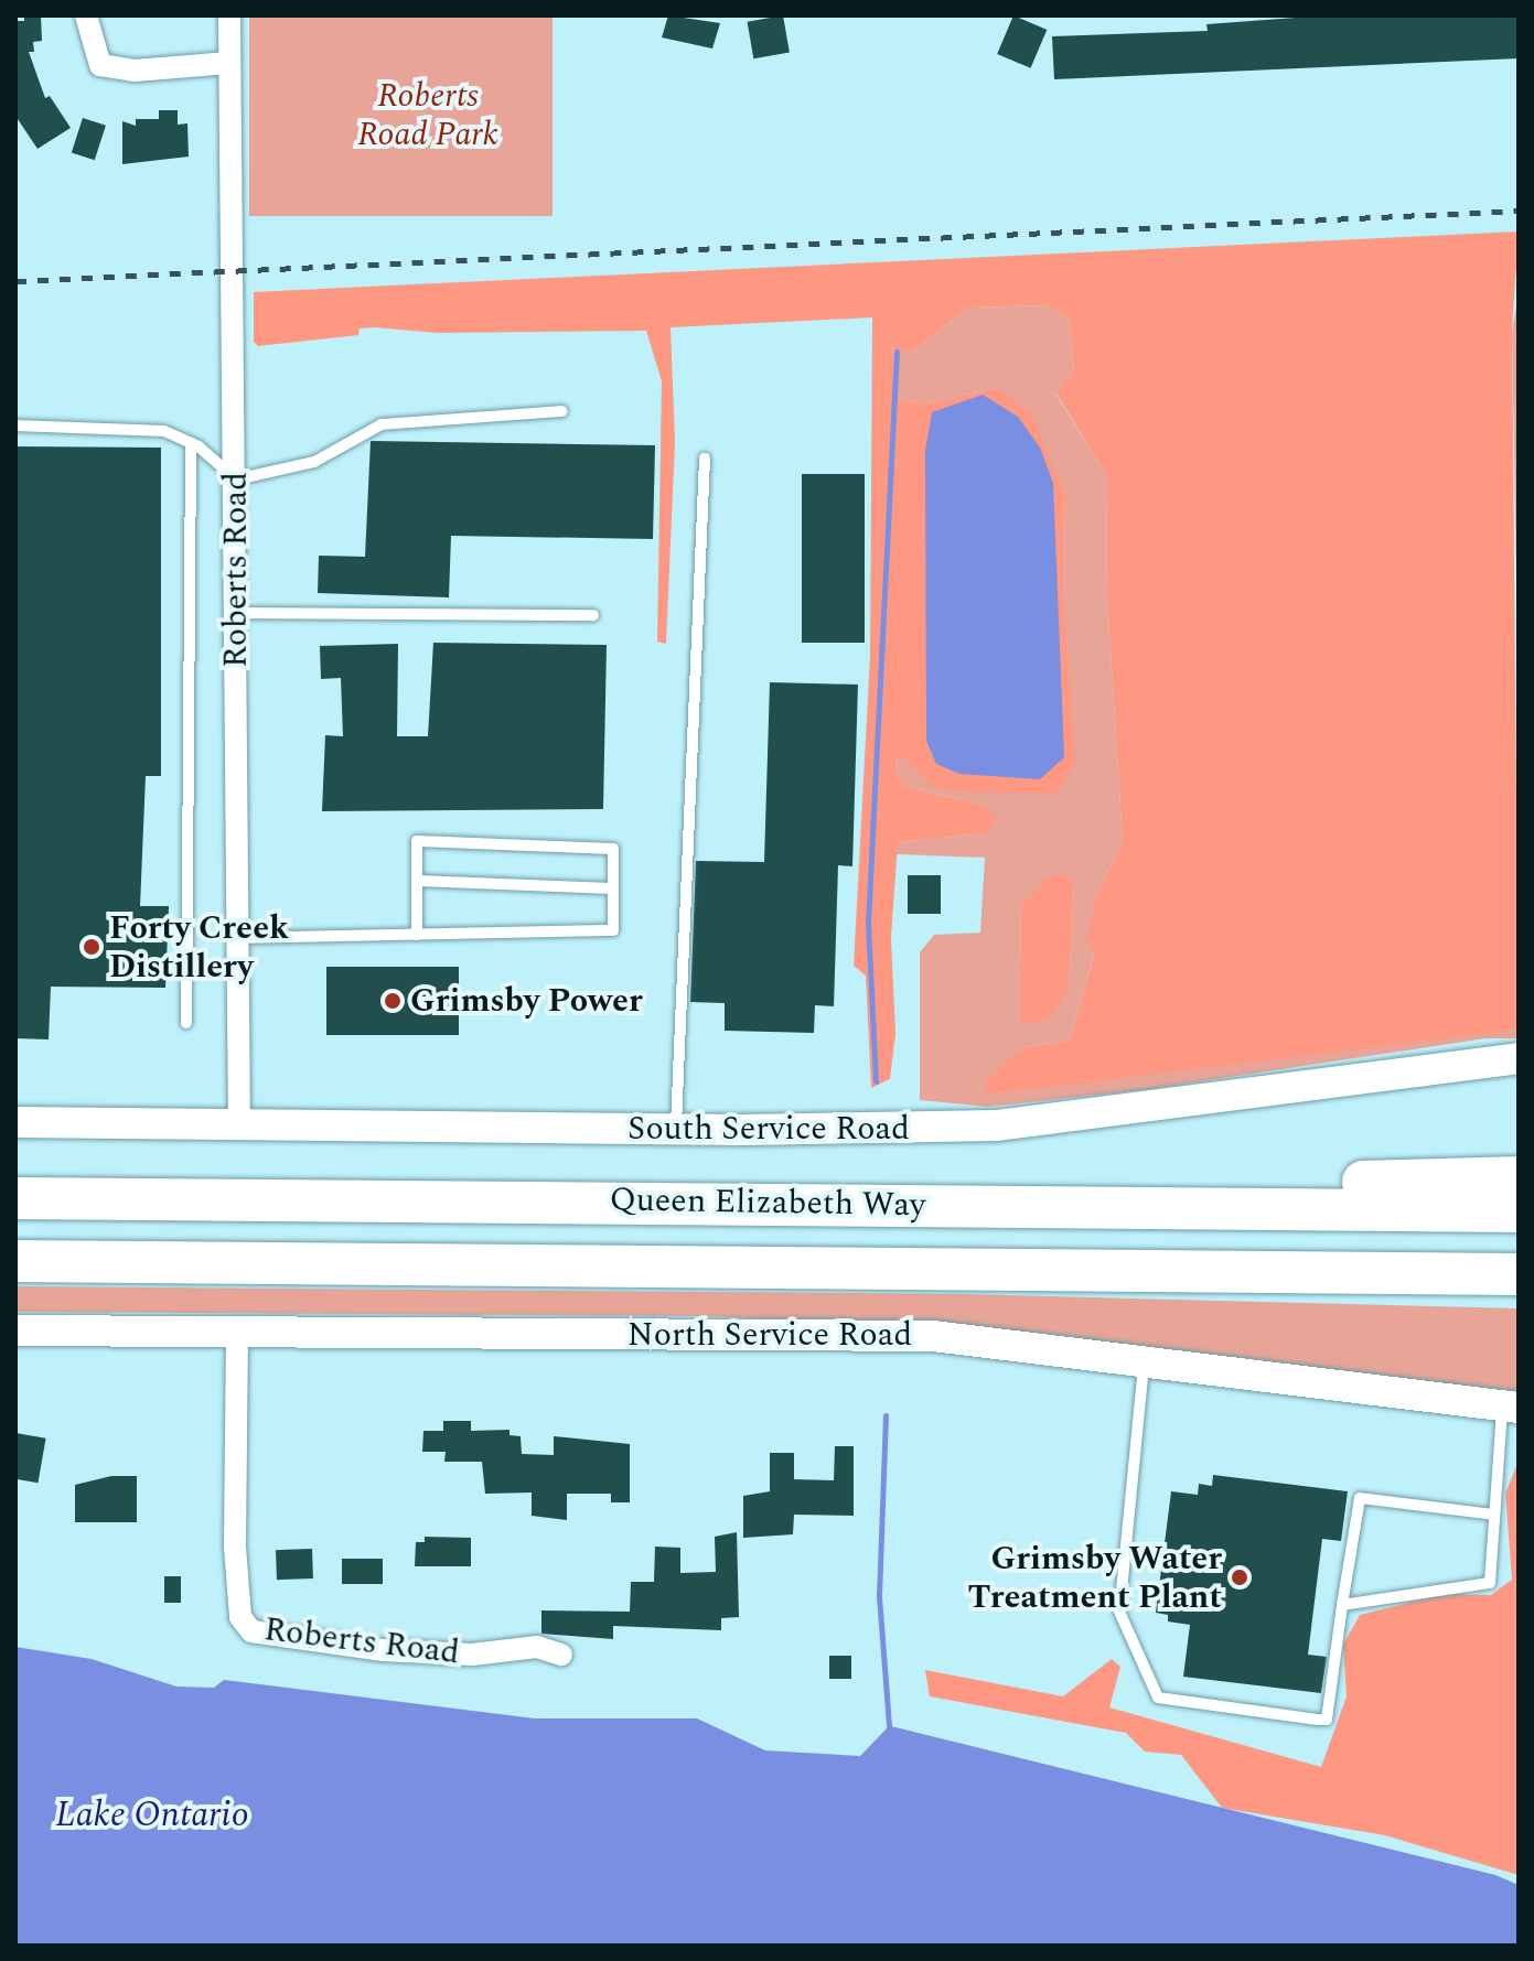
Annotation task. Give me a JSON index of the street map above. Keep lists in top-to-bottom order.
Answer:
{
  "streets": {
    "highway": ["Queen Elizabeth Way"],
    "street": ["Roberts Road", "South Service Road", "North Service Road"]
  },
  "crossings": [
    ["Roberts Road", "South Service Road"],
    ["Roberts Road", "North Service Road"]
  ],
  "water": ["Lake Ontario"],
  "parks": ["Roberts Road Park"],
  "places": ["Forty Creek Distillery", "Grimsby Power", "Grimsby Water Treatment Plant"]
}
